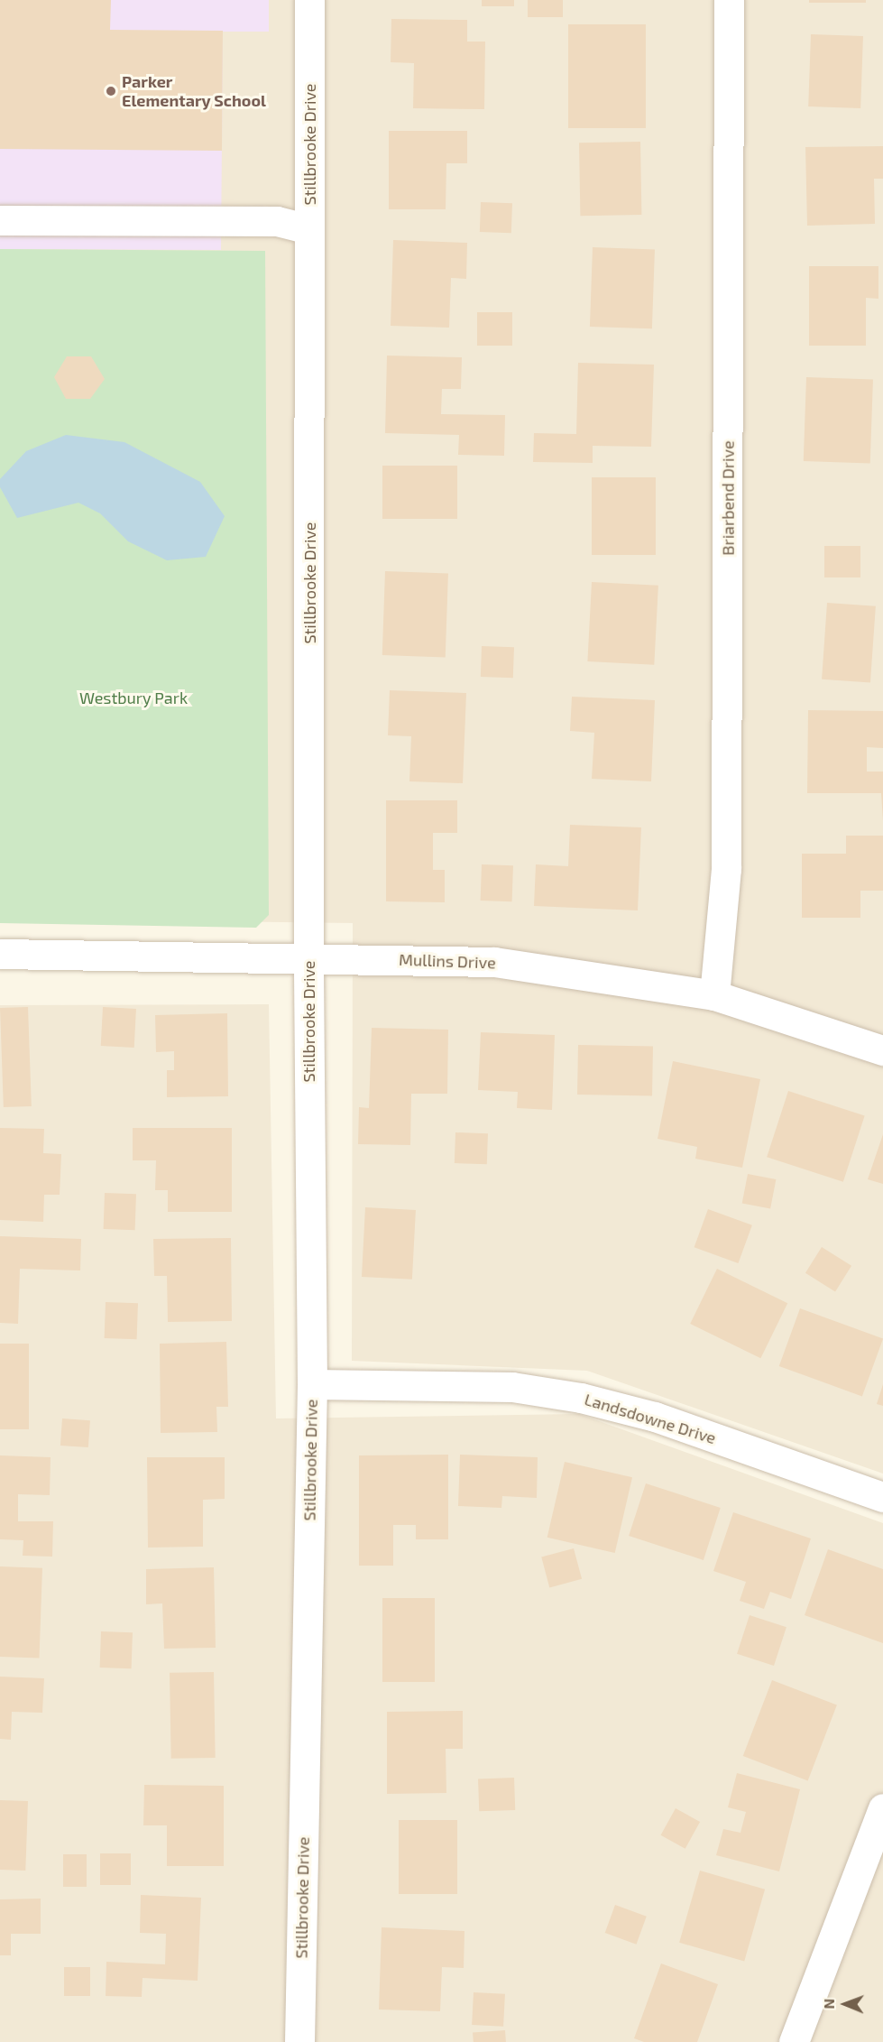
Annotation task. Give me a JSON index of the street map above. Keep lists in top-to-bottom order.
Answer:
{
  "streets": {
    "street": [
      "Stillbrooke Drive",
      "Briarbend Drive",
      "Mullins Drive",
      "Landsdowne Drive"
    ]
  },
  "crossings": [
    ["Stillbrooke Drive", "Mullins Drive"],
    ["Stillbrooke Drive", "Landsdowne Drive"],
    ["Briarbend Drive", "Mullins Drive"]
  ],
  "parks": ["Westbury Park"],
  "places": ["Parker Elementary School"],
  "north": "left"
}
